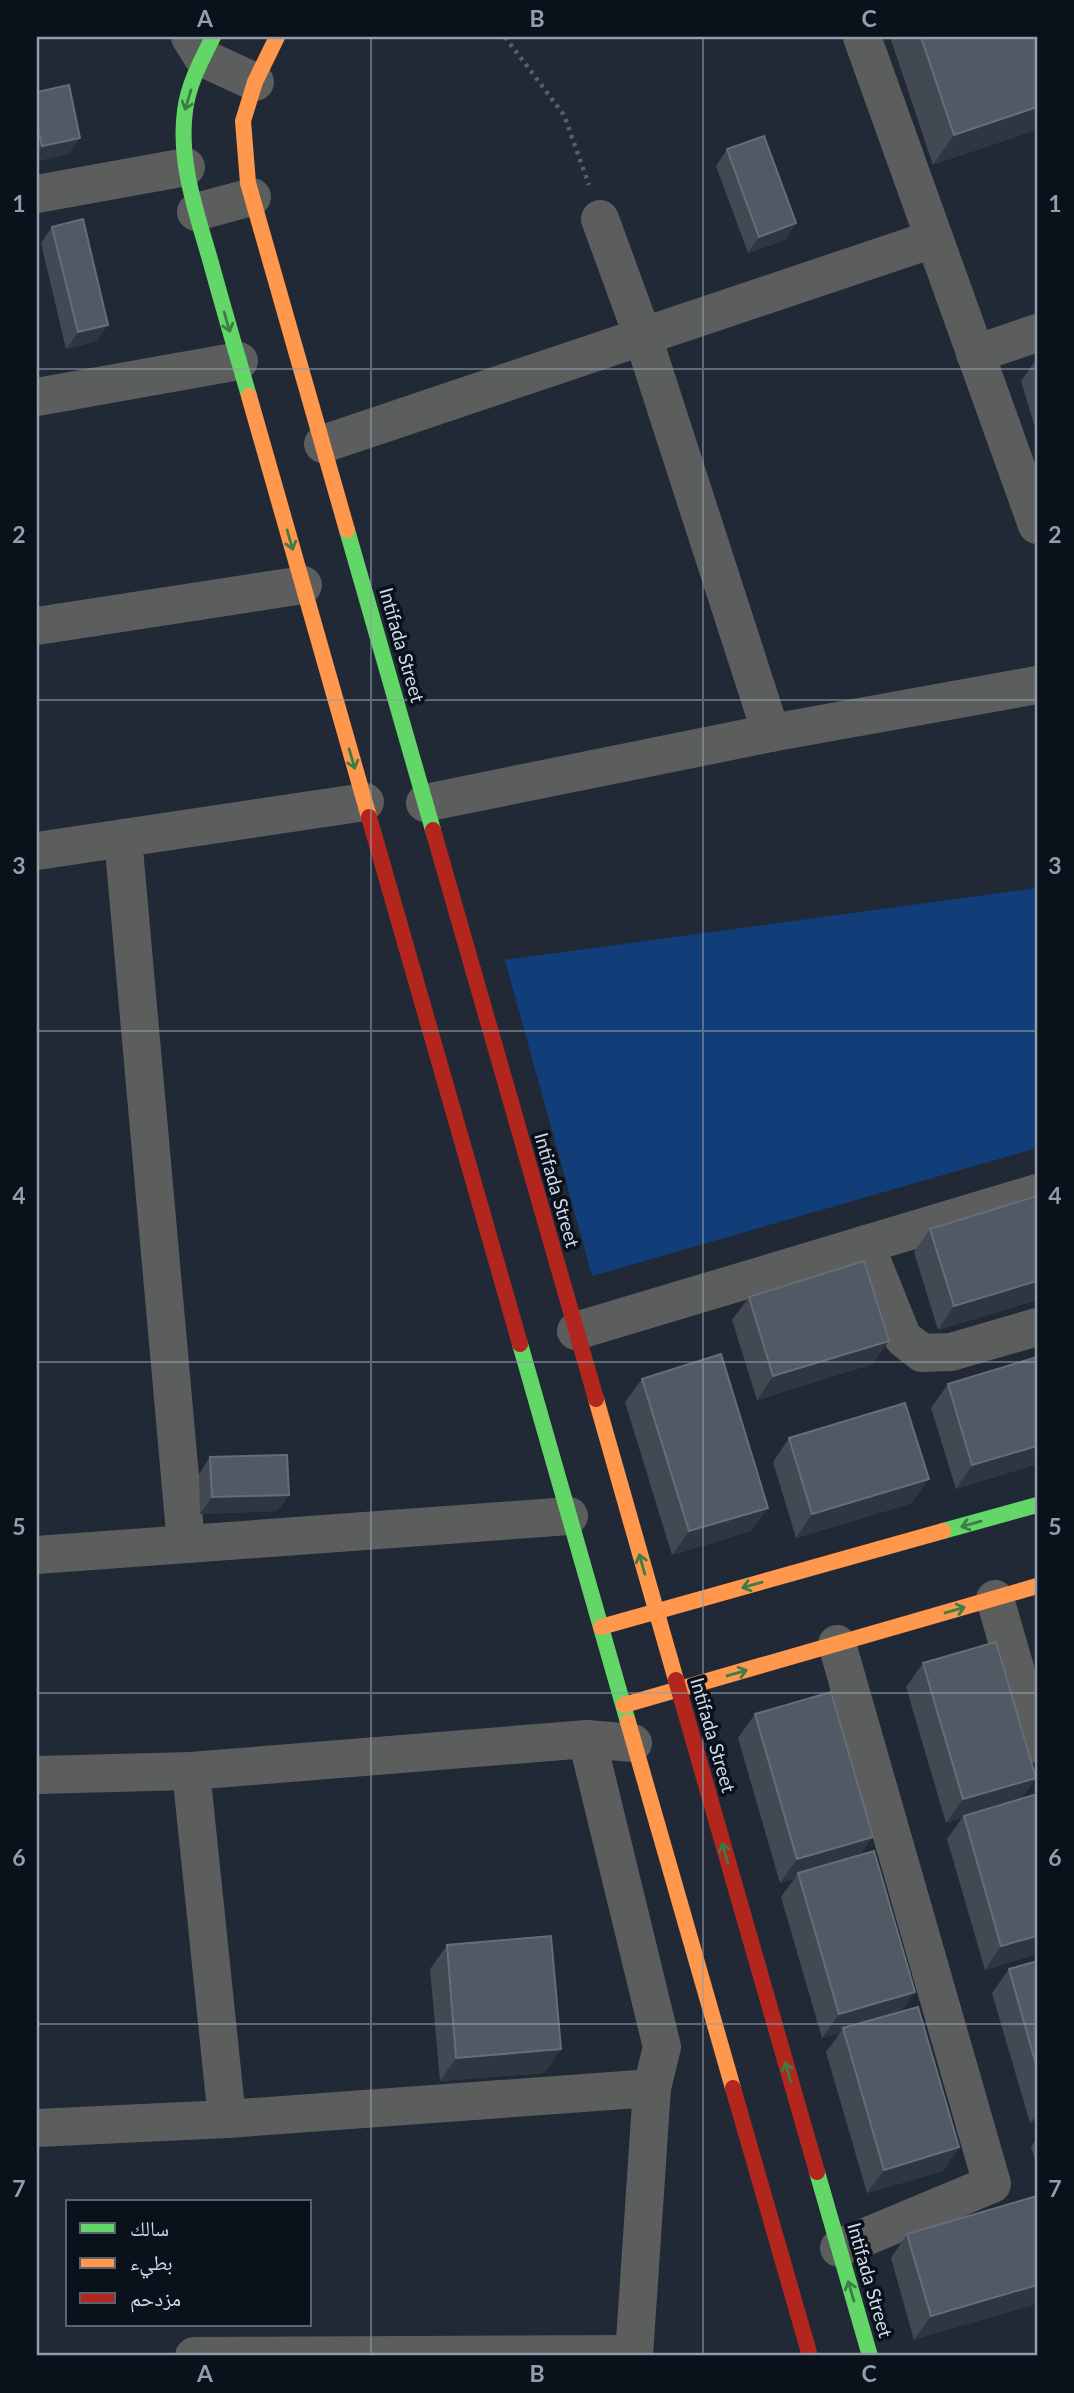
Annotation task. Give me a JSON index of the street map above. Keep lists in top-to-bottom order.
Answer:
{
  "streets": {
    "main road": ["Intifada Street"]
  },
  "legend": ["سالك", "بطيء", "مزدحم"],
  "grid": {
    "columns": ["A", "B", "C"],
    "rows": [
      "1",
      "2",
      "3",
      "4",
      "5",
      "6",
      "7"
    ]
  }
}
